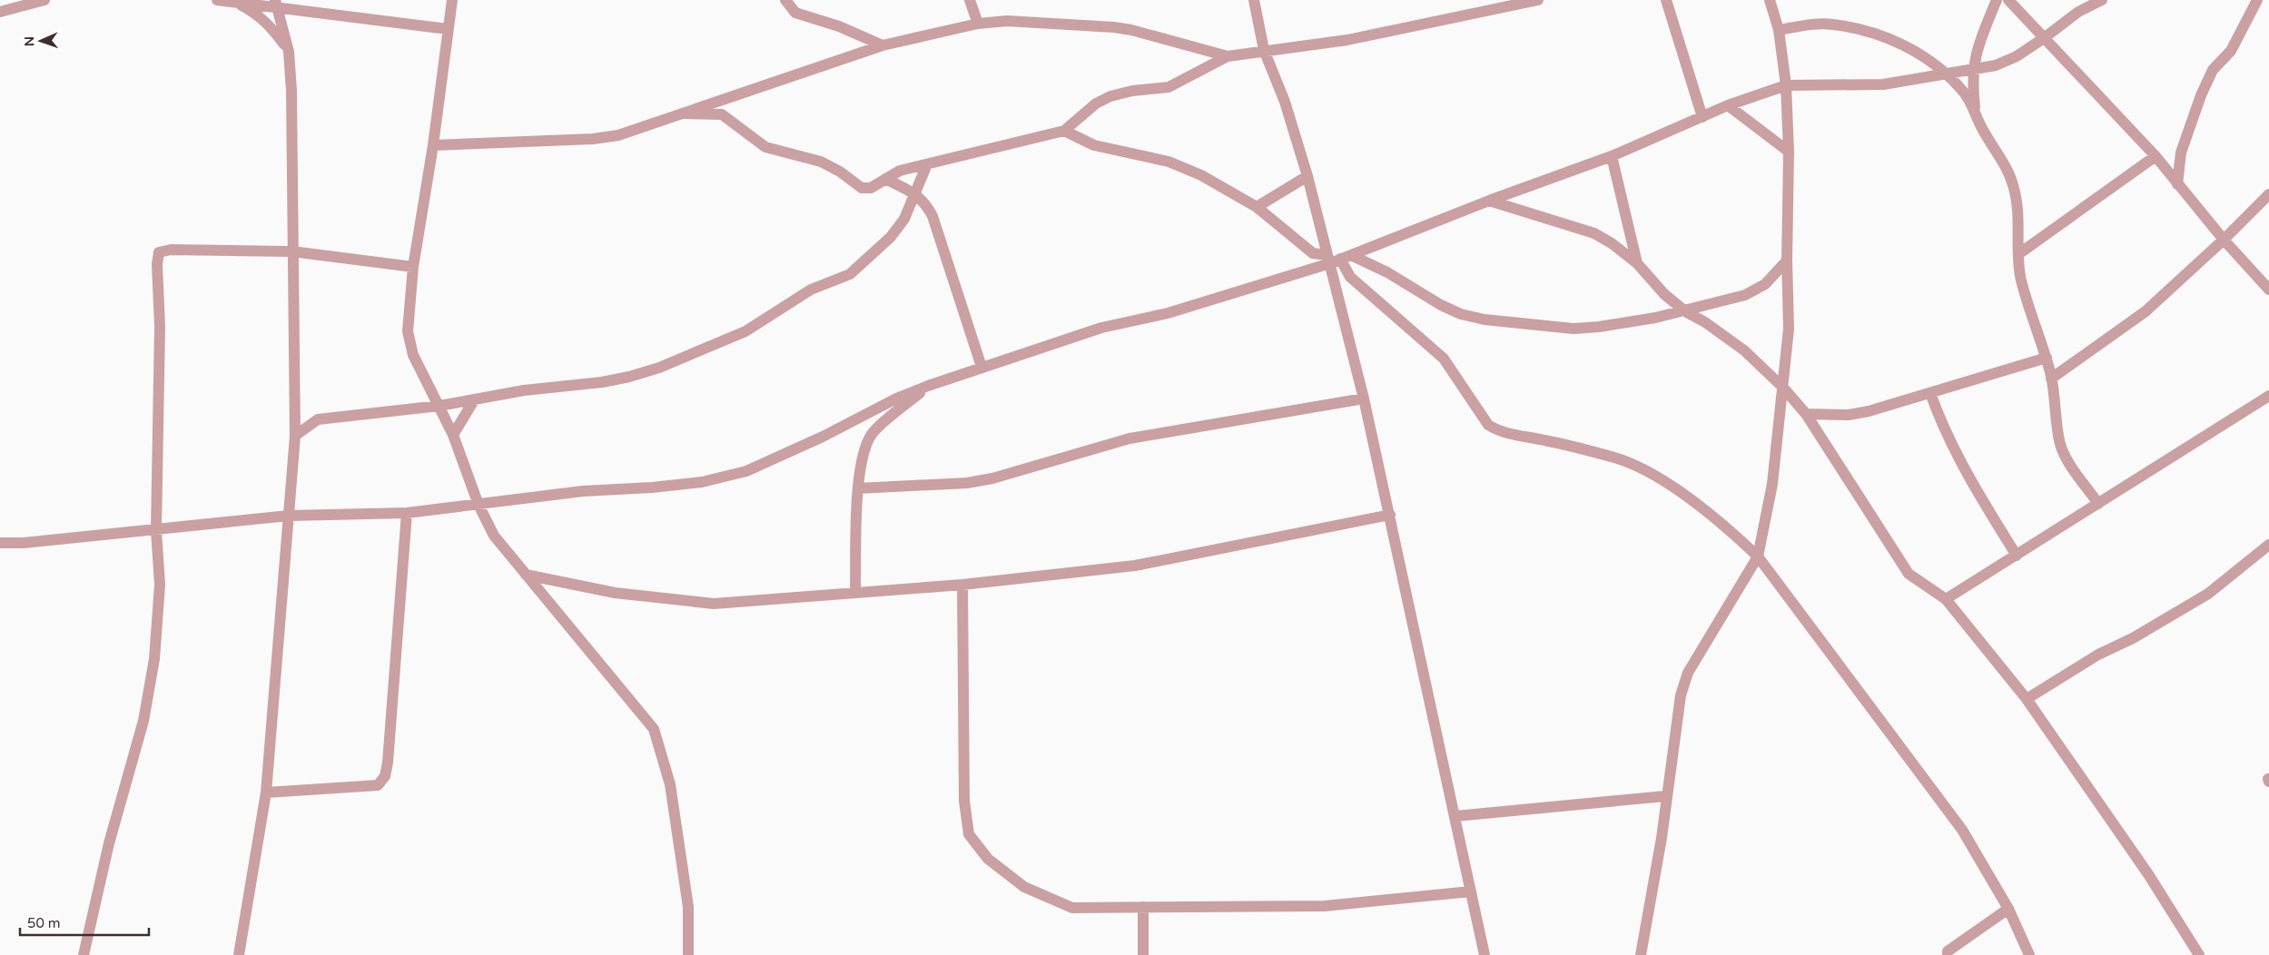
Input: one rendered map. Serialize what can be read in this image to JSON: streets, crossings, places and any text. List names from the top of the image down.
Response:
{
  "scale_bar": "50 m",
  "north": "left"
}
